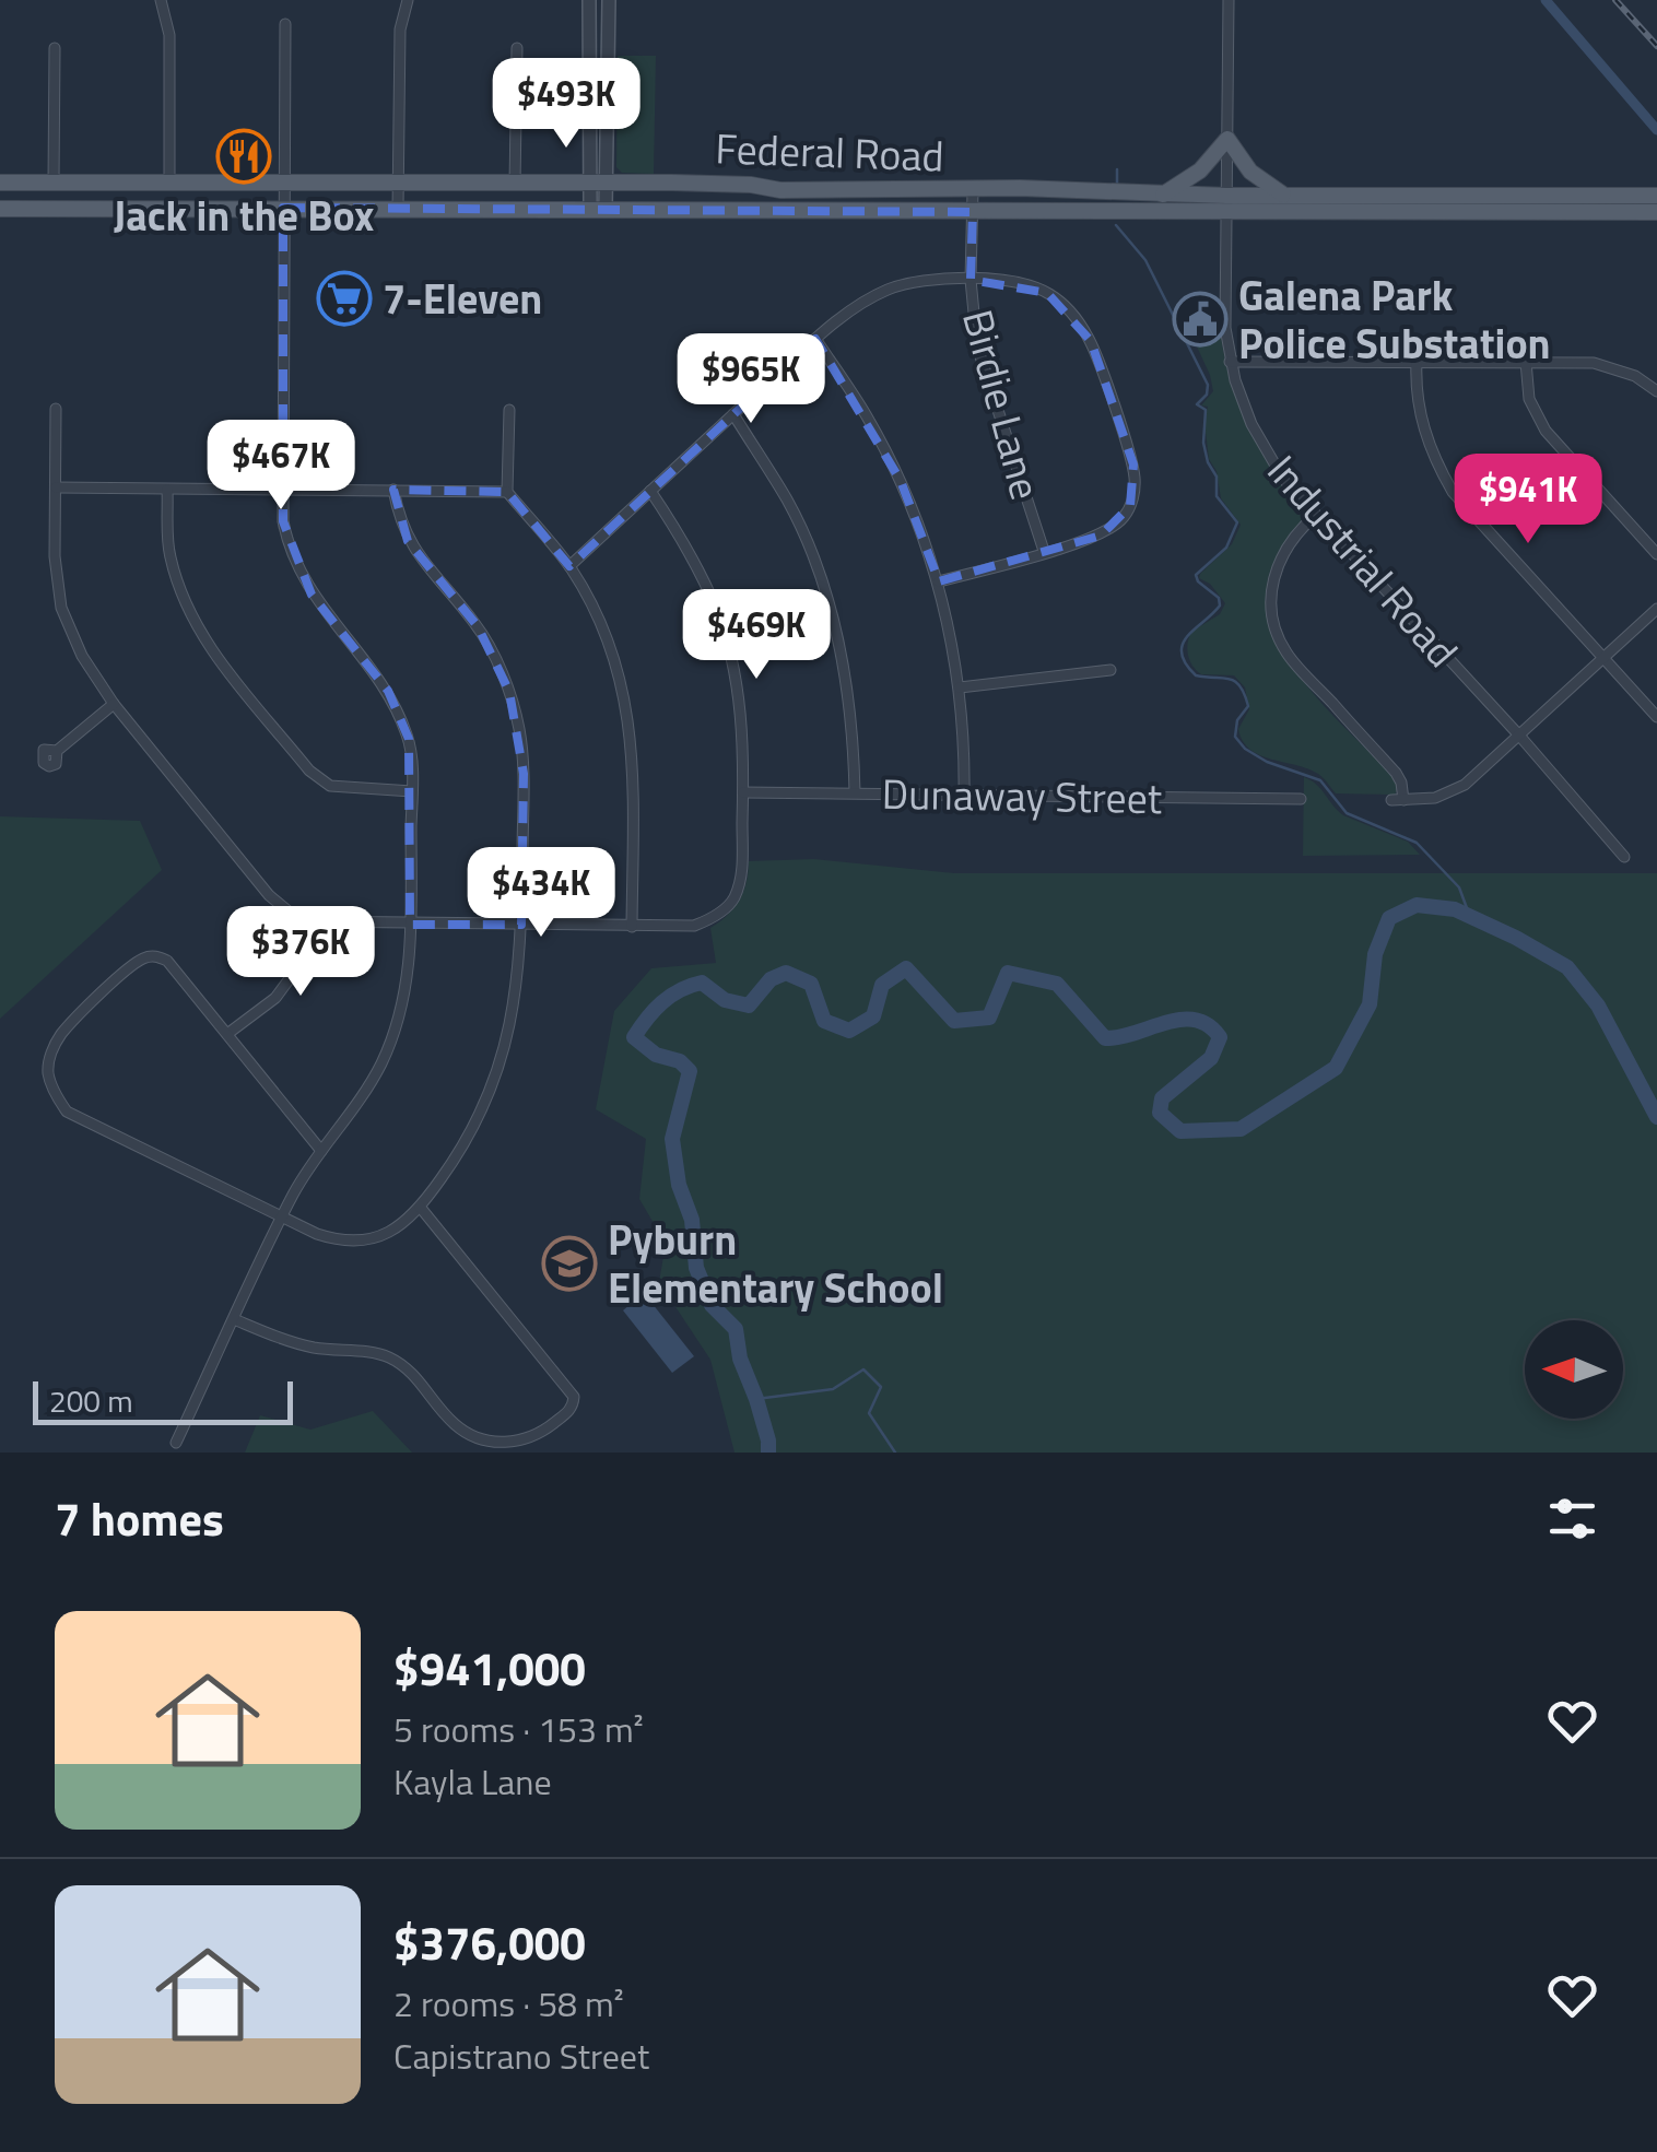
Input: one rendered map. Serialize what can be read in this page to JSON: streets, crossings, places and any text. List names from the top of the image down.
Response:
{
  "streets": {
    "main road": ["Federal Road"],
    "street": ["Birdie Lane", "Industrial Road", "Dunaway Street"]
  },
  "crossings": [
    ["Federal Road", "Birdie Lane"],
    ["Federal Road", "Industrial Road"]
  ],
  "places": {
    "restaurant": ["Jack in the Box"],
    "supermarket": ["7-Eleven"],
    "public building": ["Galena Park Police Substation"],
    "school or university": ["Pyburn Elementary School"]
  },
  "scale_bar": "200 m",
  "north": "left",
  "page": {
    "price": [
      "$493K",
      "$965K",
      "$467K",
      "$941K",
      "$469K",
      "$434K",
      "$376K"
    ],
    "scale": "200 m",
    "heading": "7 homes",
    "list": [
      {
        "name": "$941,000",
        "note": "5 rooms · 153 m² · Kayla Lane"
      },
      {
        "name": "$376,000",
        "note": "2 rooms · 58 m² · Capistrano Street"
      }
    ]
  }
}
